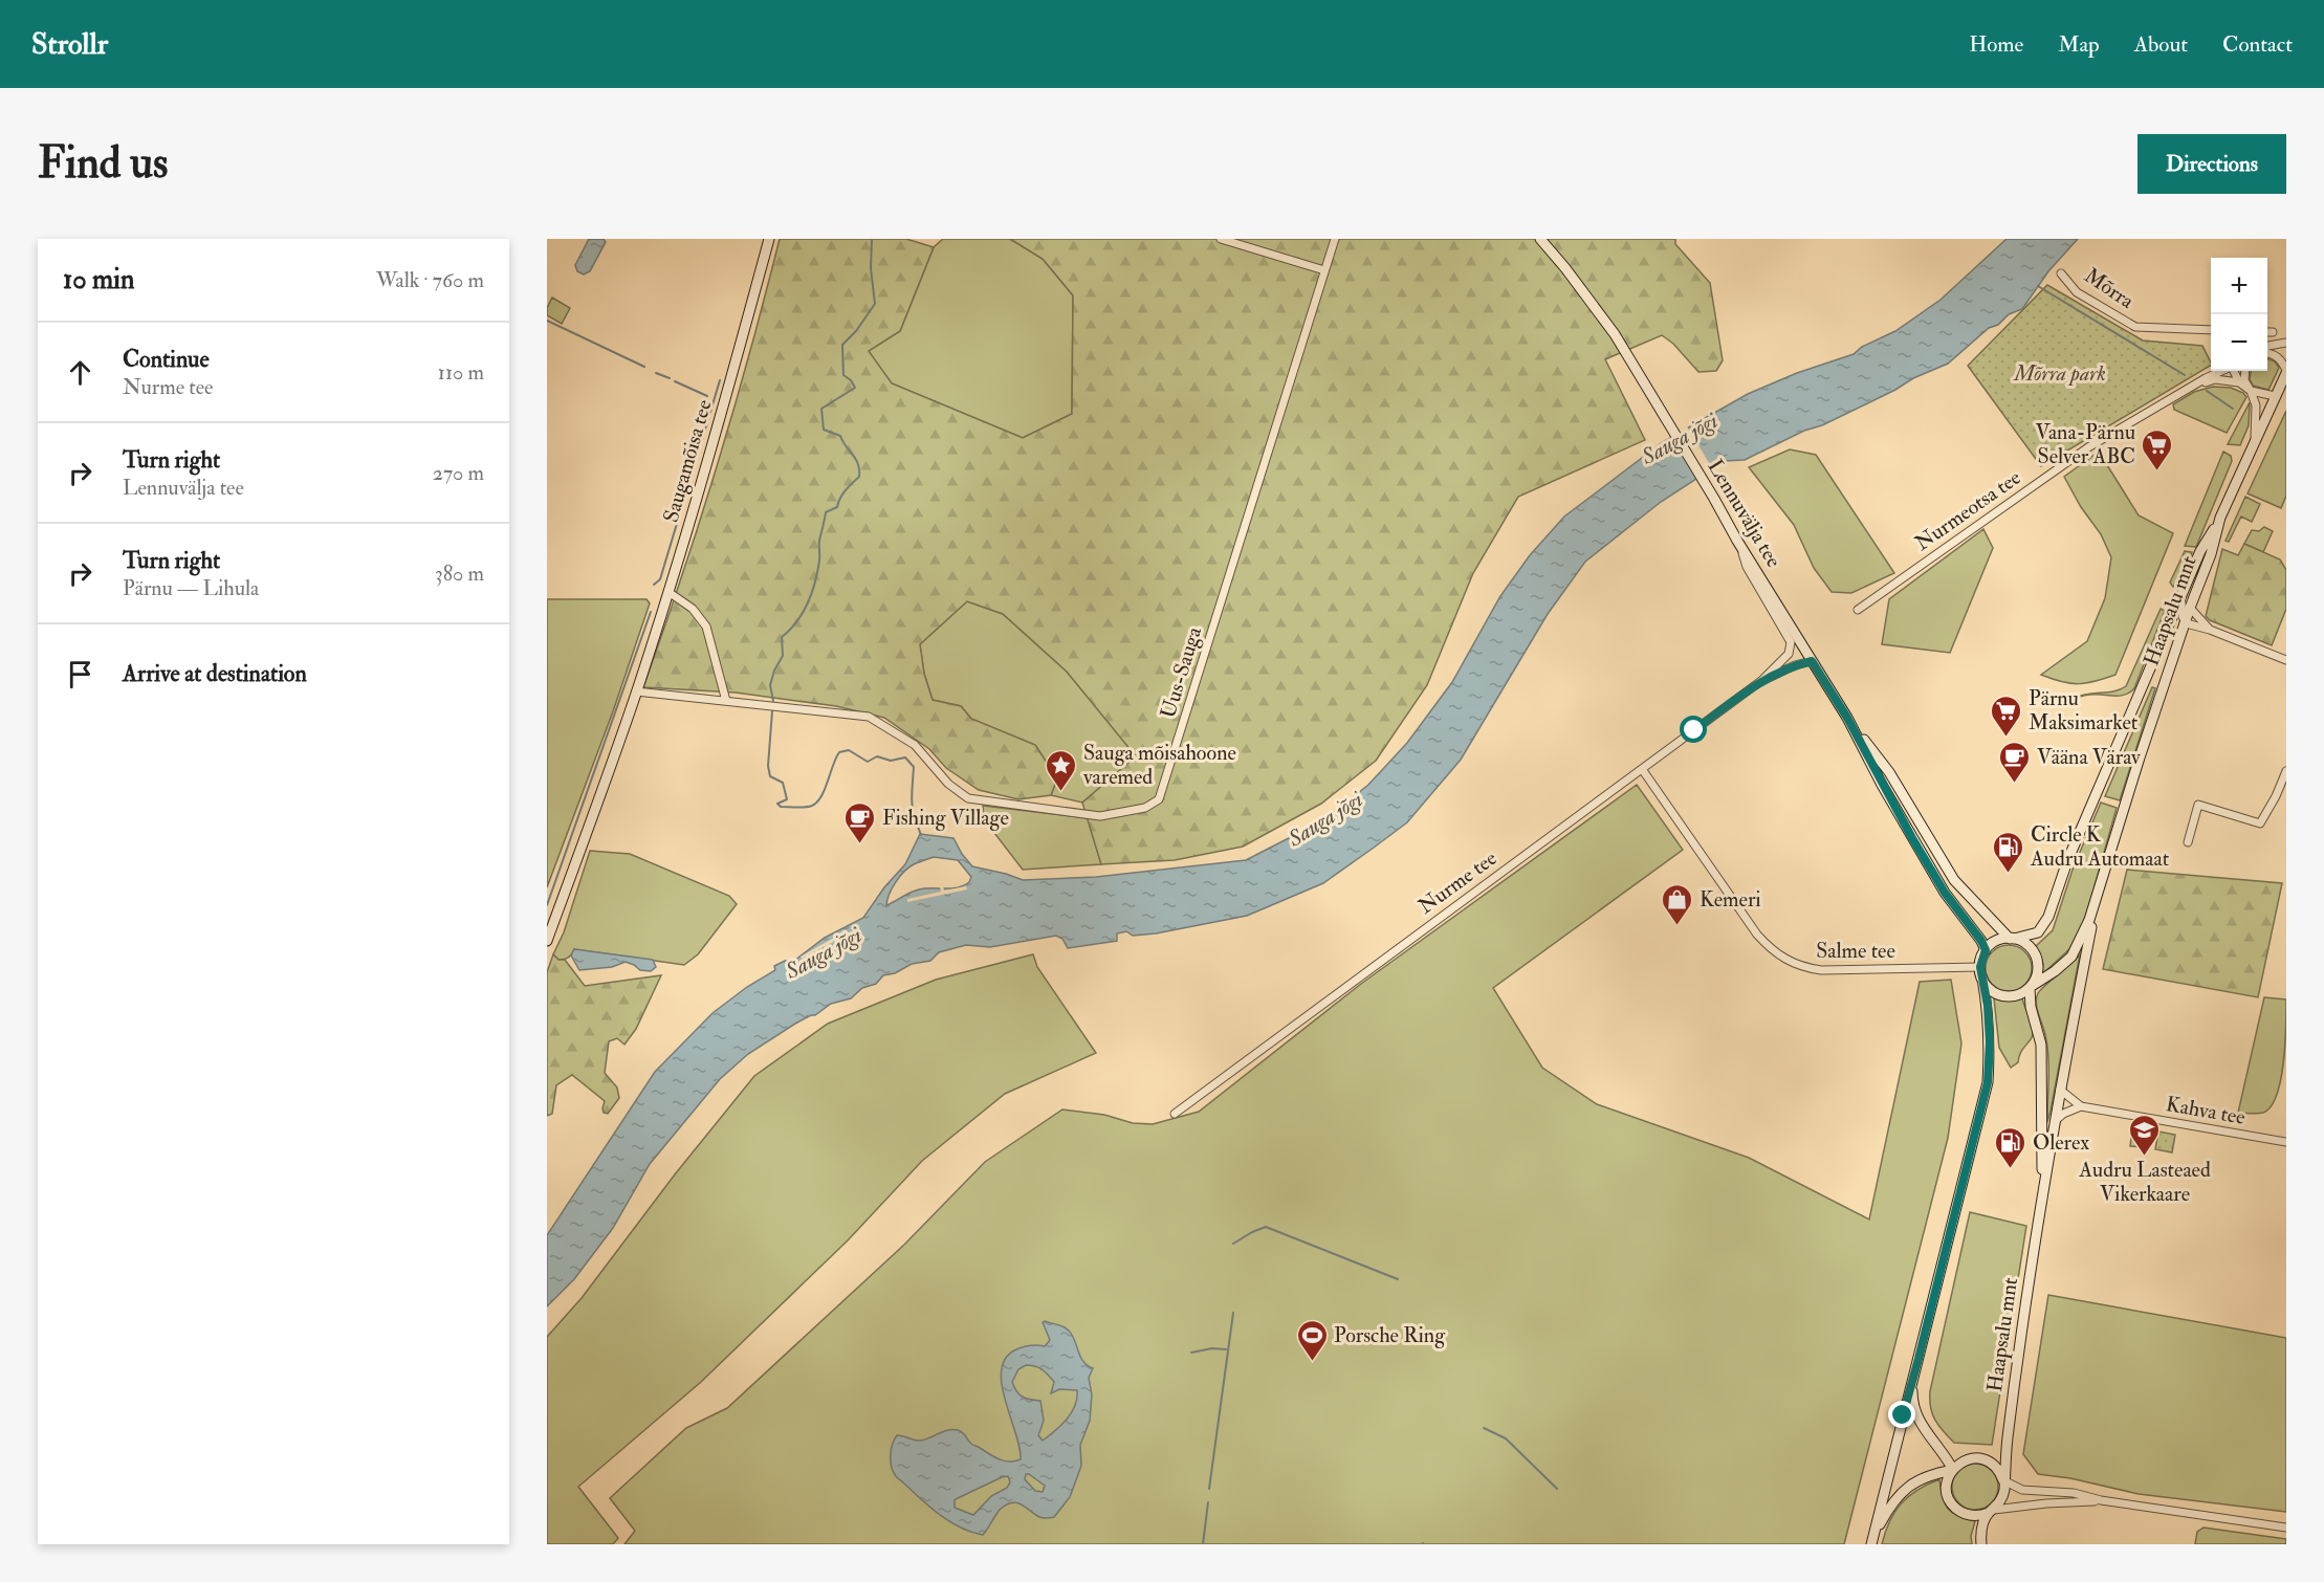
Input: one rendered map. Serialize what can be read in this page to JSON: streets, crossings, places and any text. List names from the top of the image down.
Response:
{
  "streets": {
    "main road": ["Saugamõisa tee", "Lennuvälja tee", "Haapsalu mnt"],
    "street": [
      "Mõrra",
      "Nurmeotsa tee",
      "Uus-Sauga",
      "Nurme tee",
      "Salme tee",
      "Kahva tee"
    ]
  },
  "crossings": [
    ["Saugamõisa tee", "Uus-Sauga"],
    ["Lennuvälja tee", "Nurme tee"],
    ["Lennuvälja tee", "Salme tee"],
    ["Nurme tee", "Salme tee"]
  ],
  "water": ["Sauga jõgi"],
  "parks": ["Mõrra park"],
  "places": {
    "supermarket": ["Vana-Pärnu Selver ABC", "Pärnu Maksimarket"],
    "cafe": ["Vääna Värav", "Fishing Village"],
    "place": ["Sauga mõisahoone varemed"],
    "fuel station": ["Circle K Audru Automaat", "Olerex"],
    "shop": ["Kemeri"],
    "school or university": ["Audru Lasteaed Vikerkaare"],
    "sports": ["Porsche Ring"]
  },
  "page": {
    "header": "Strollr",
    "nav": [
      "Home",
      "Map",
      "About",
      "Contact"
    ],
    "buttons": "Directions",
    "title": "Find us",
    "heading": ["10 min", "Walk · 760 m"],
    "map_buttons": ["+", "−"],
    "list": [
      ["Continue", "Nurme tee", "110 m"],
      ["Turn right", "Lennuvälja tee", "270 m"],
      ["Turn right", "Pärnu — Lihula", "380 m"],
      "Arrive at destination"
    ]
  }
}
